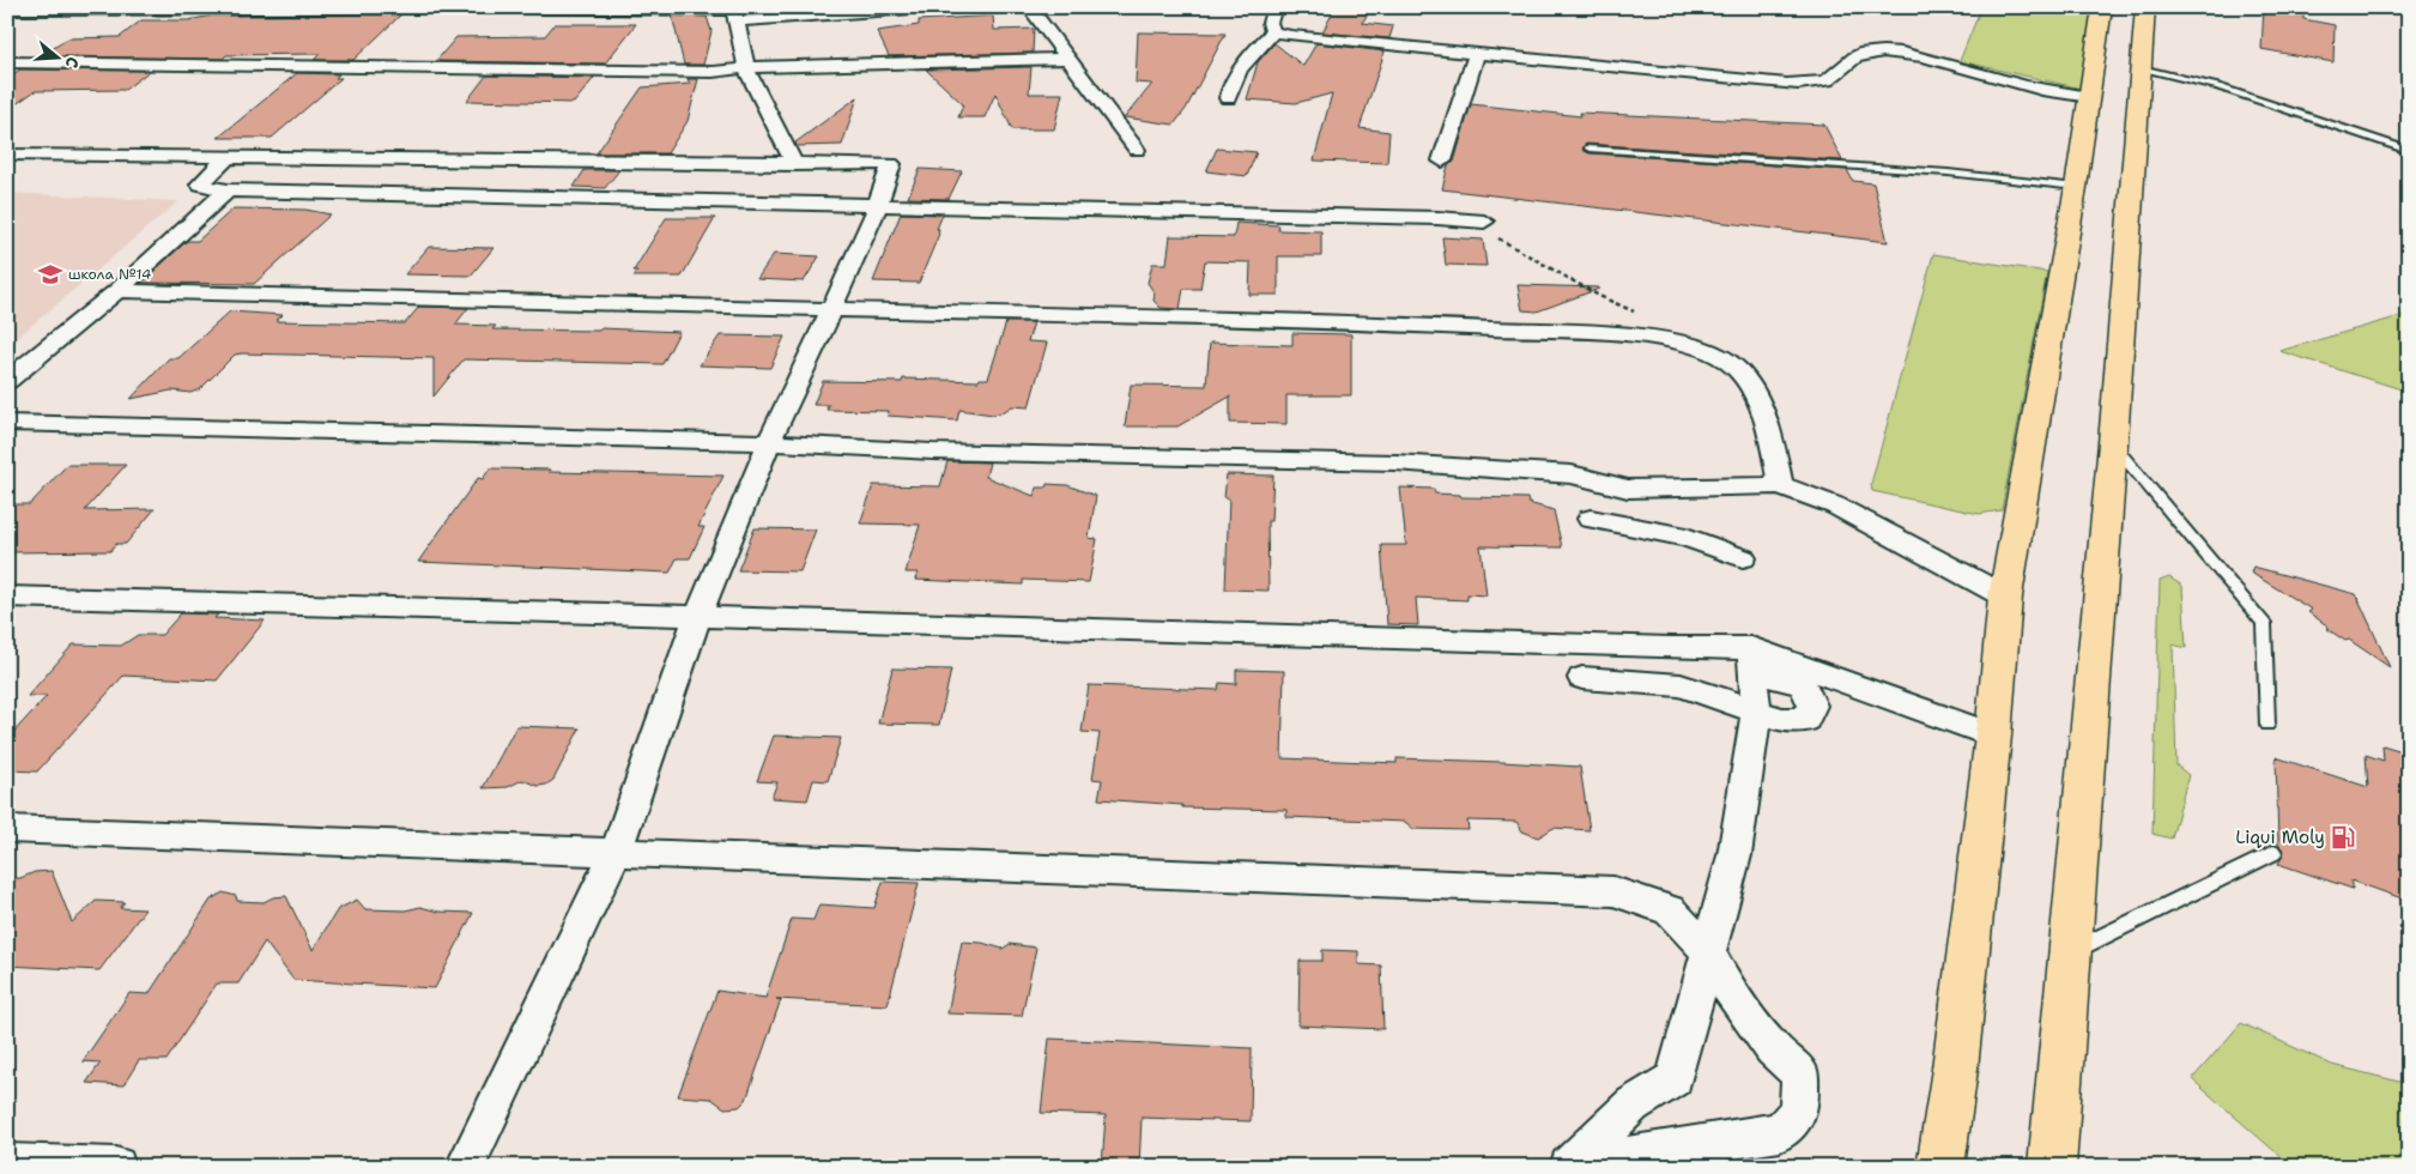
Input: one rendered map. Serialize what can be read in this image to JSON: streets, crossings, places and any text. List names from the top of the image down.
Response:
{
  "places": {
    "school or university": ["школа №14"],
    "fuel station": ["Liqui Moly"]
  },
  "north": "right"
}
